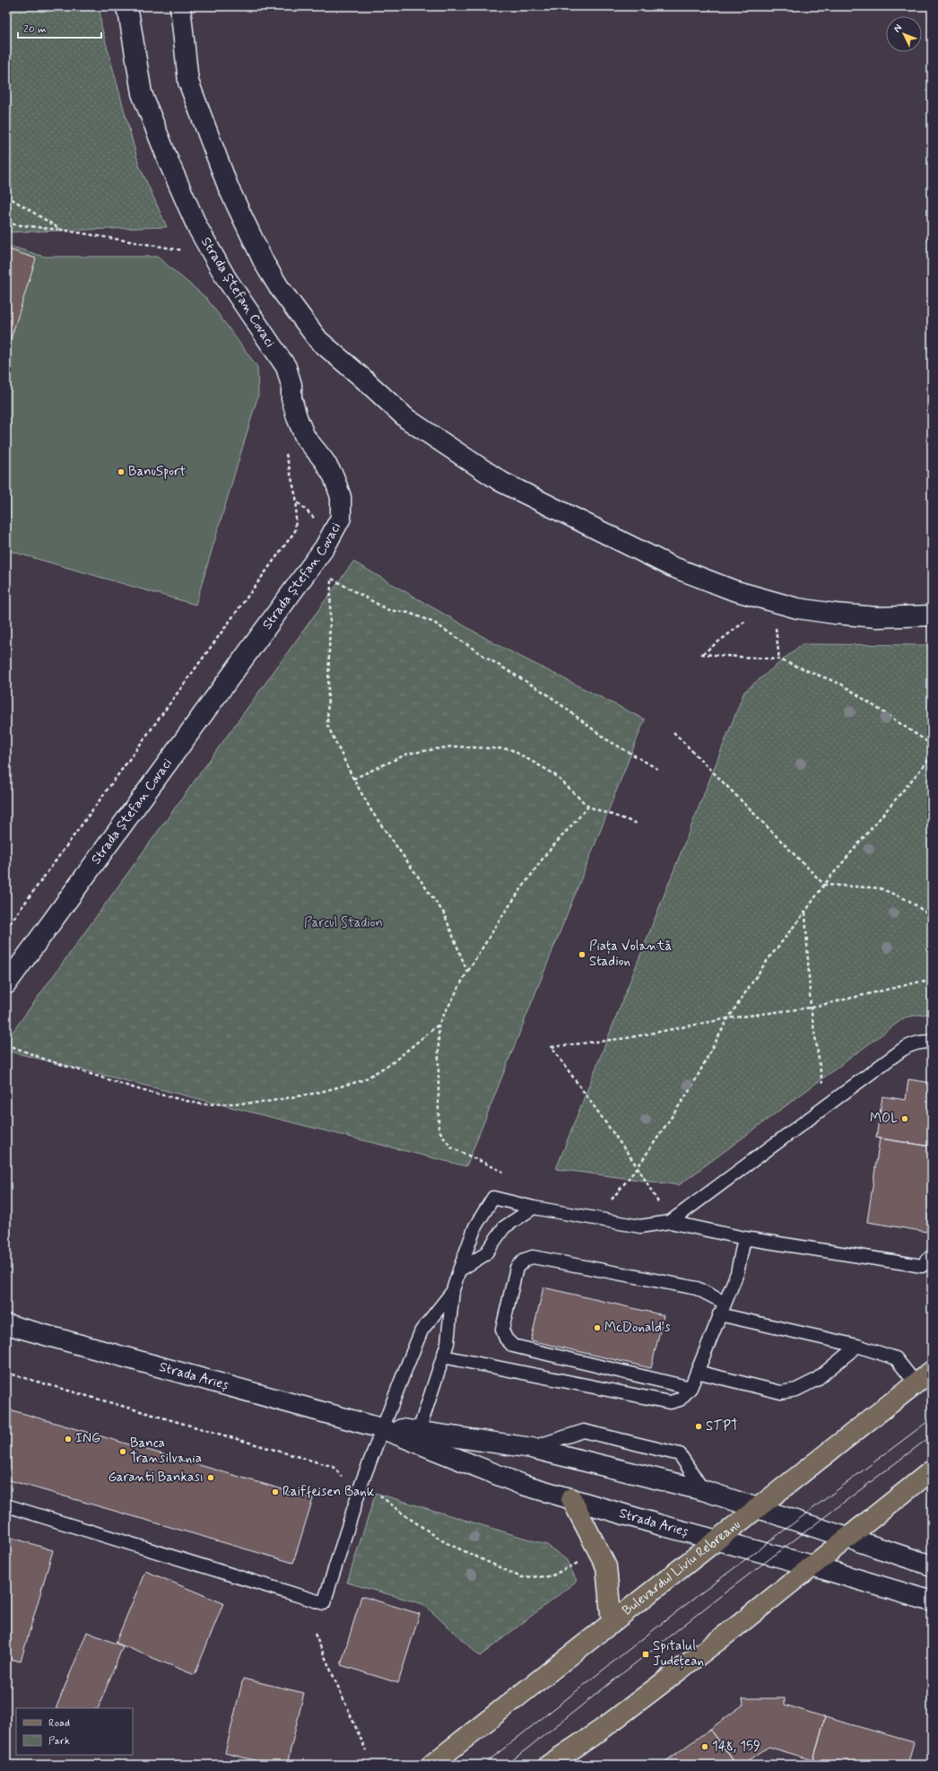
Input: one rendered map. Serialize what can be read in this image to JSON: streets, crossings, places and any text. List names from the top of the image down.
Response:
{
  "streets": {
    "main road": ["Bulevardul Liviu Rebreanu"],
    "street": ["Strada Ștefan Covaci", "Strada Arieș"]
  },
  "crossings": [
    ["Strada Arieș", "Bulevardul Liviu Rebreanu"]
  ],
  "parks": ["Parcul Stadion"],
  "places": {
    "other": [
      "BanuSport",
      "Piața Volantă Stadion",
      "MOL",
      "McDonald's",
      "STPT",
      "ING",
      "Banca Transilvania",
      "Garanti Bankası",
      "Raiffeisen Bank",
      "148, 159"
    ],
    "transit": ["Spitalul Județean"]
  },
  "legend": ["Road", "Park"],
  "scale_bar": "20 m",
  "north": "top left"
}
